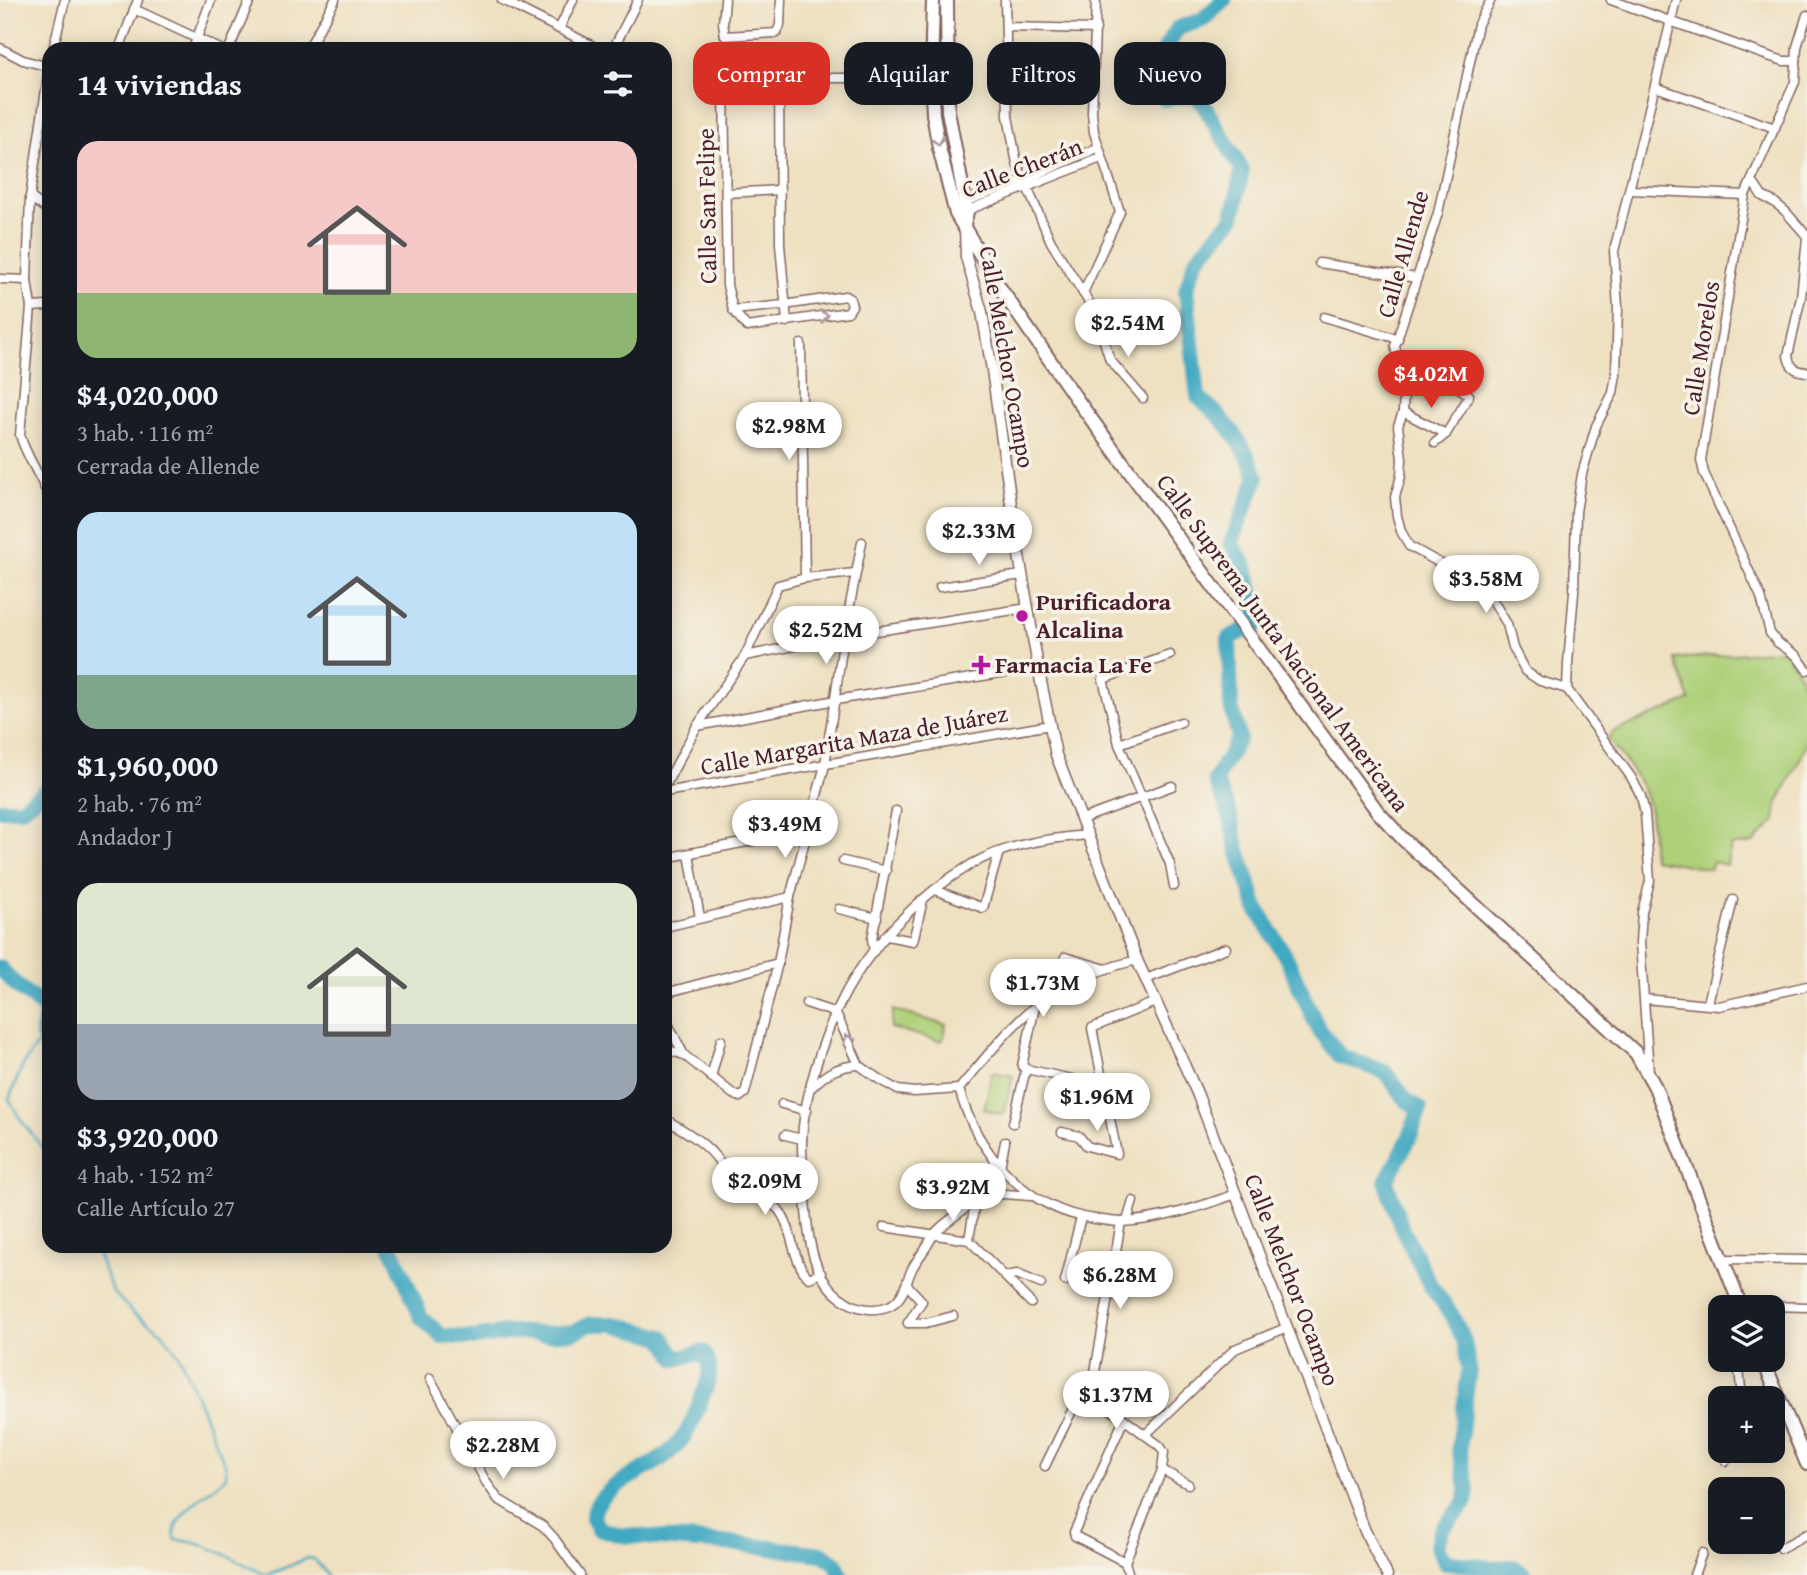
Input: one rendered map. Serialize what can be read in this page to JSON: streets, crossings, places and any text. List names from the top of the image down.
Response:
{
  "streets": {
    "main road": ["Calle Suprema Junta Nacional Americana"],
    "street": [
      "Calle Cherán",
      "Calle San Felipe",
      "Calle Allende",
      "Calle Morelos",
      "Calle Melchor Ocampo",
      "Calle Margarita Maza de Juárez"
    ]
  },
  "crossings": [
    ["Calle Cherán", "Calle Melchor Ocampo"],
    ["Calle Cherán", "Calle Suprema Junta Nacional Americana"],
    ["Calle Melchor Ocampo", "Calle Suprema Junta Nacional Americana"],
    ["Calle Melchor Ocampo", "Calle Margarita Maza de Juárez"]
  ],
  "places": {
    "other": ["Purificadora Alcalina"],
    "health": ["Farmacia La Fe"]
  },
  "page": {
    "chip": [
      "Comprar",
      "Alquilar",
      "Filtros",
      "Nuevo"
    ],
    "heading": "14 viviendas",
    "list": [
      {
        "name": "$4,020,000",
        "note": "3 hab. · 116 m² · Cerrada de Allende"
      },
      {
        "name": "$1,960,000",
        "note": "2 hab. · 76 m² · Andador J"
      },
      {
        "name": "$3,920,000",
        "note": "4 hab. · 152 m² · Calle Artículo 27"
      }
    ],
    "price": [
      "$2.54M",
      "$4.02M",
      "$2.98M",
      "$2.33M",
      "$3.58M",
      "$2.52M",
      "$3.49M",
      "$1.73M",
      "$1.96M",
      "$2.09M",
      "$3.92M",
      "$6.28M",
      "$1.37M",
      "$2.28M"
    ],
    "map_buttons": ["+", "−"]
  }
}
